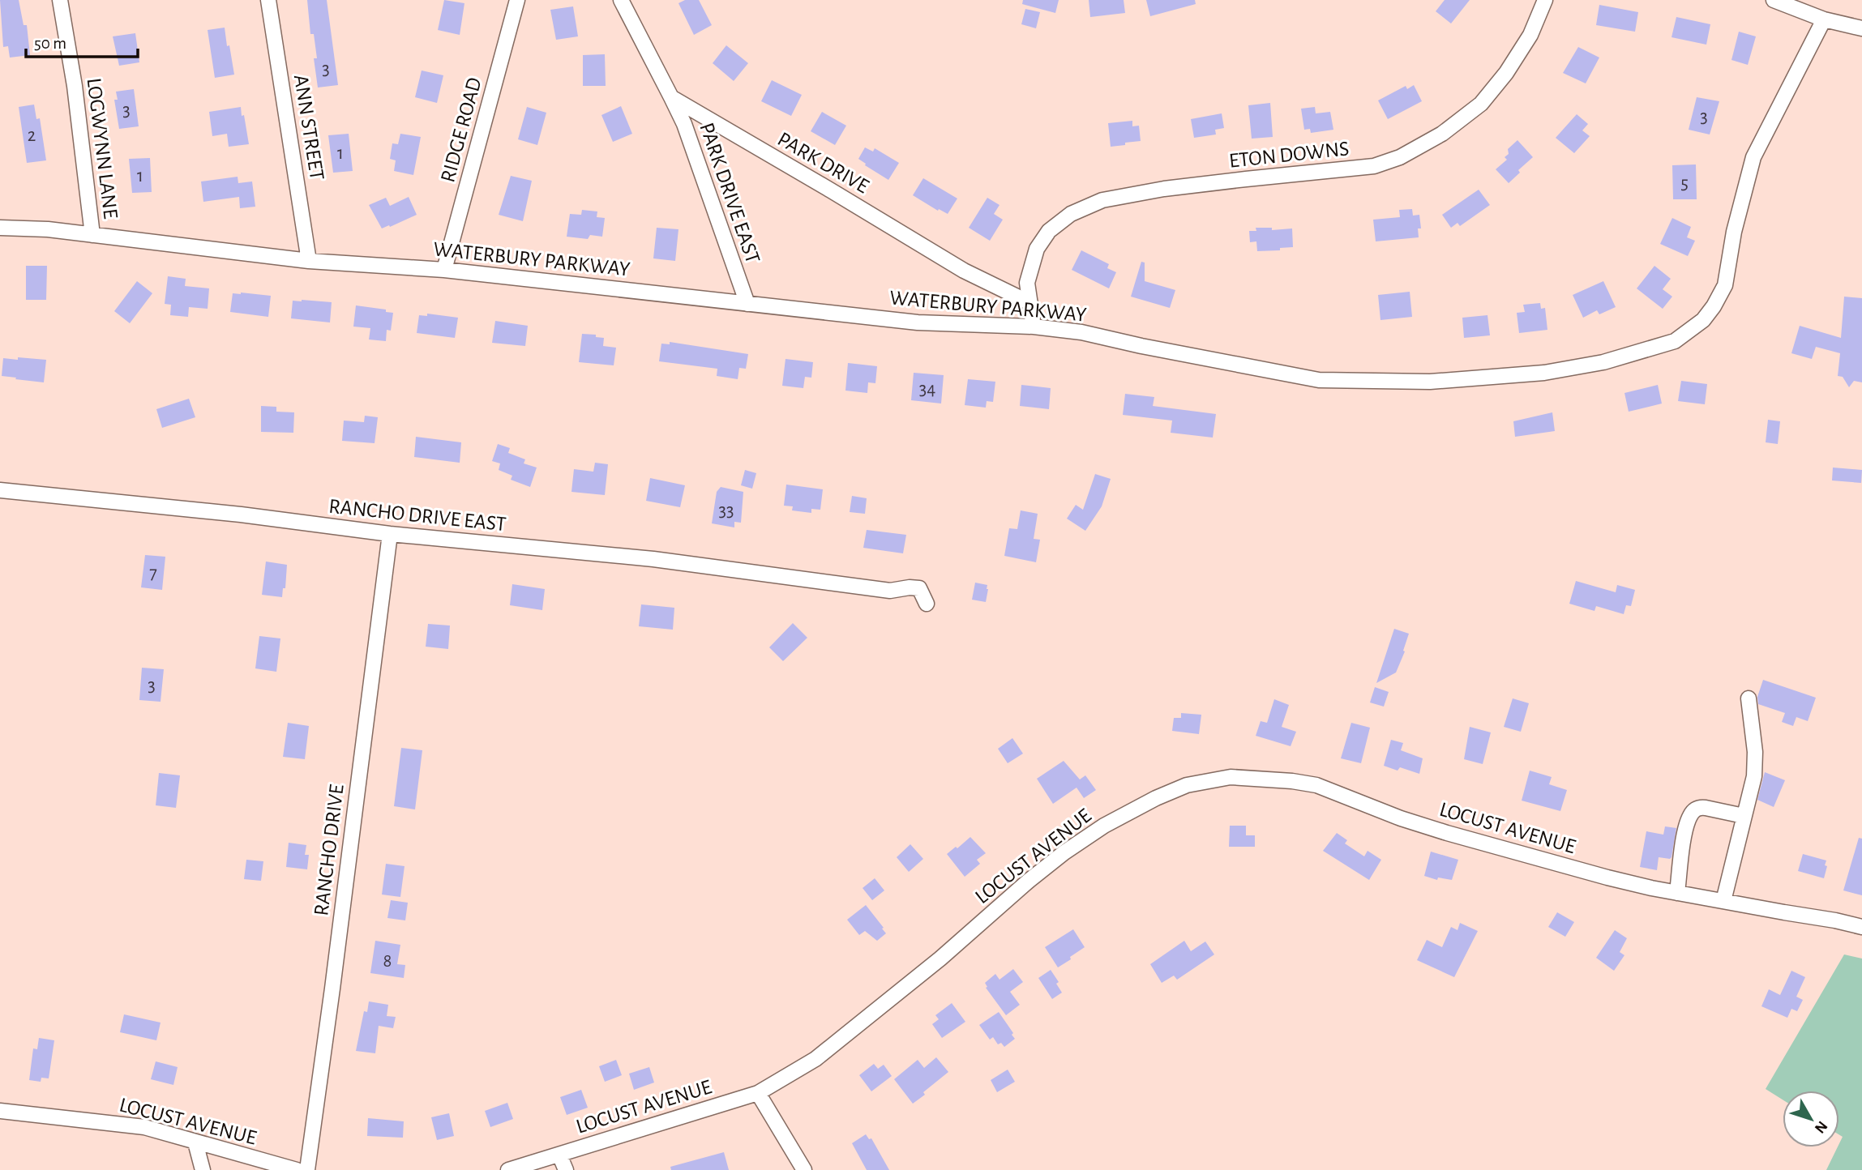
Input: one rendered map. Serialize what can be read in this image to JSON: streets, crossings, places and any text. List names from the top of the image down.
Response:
{
  "streets": {
    "street": [
      "ANN STREET",
      "RIDGE ROAD",
      "LOGWYNN LANE",
      "ETON DOWNS",
      "PARK DRIVE",
      "PARK DRIVE EAST",
      "WATERBURY PARKWAY",
      "RANCHO DRIVE EAST",
      "LOCUST AVENUE",
      "RANCHO DRIVE"
    ]
  },
  "crossings": [
    ["ANN STREET", "WATERBURY PARKWAY"],
    ["RIDGE ROAD", "WATERBURY PARKWAY"],
    ["LOGWYNN LANE", "WATERBURY PARKWAY"],
    ["ETON DOWNS", "PARK DRIVE"],
    ["PARK DRIVE", "PARK DRIVE EAST"],
    ["PARK DRIVE EAST", "WATERBURY PARKWAY"],
    ["RANCHO DRIVE EAST", "RANCHO DRIVE"]
  ],
  "house_numbers": [
    "3",
    "3",
    "3",
    "2",
    "1",
    "1",
    "5",
    "34",
    "33",
    "7",
    "3",
    "8"
  ],
  "scale_bar": "50 m",
  "north": "bottom right"
}
